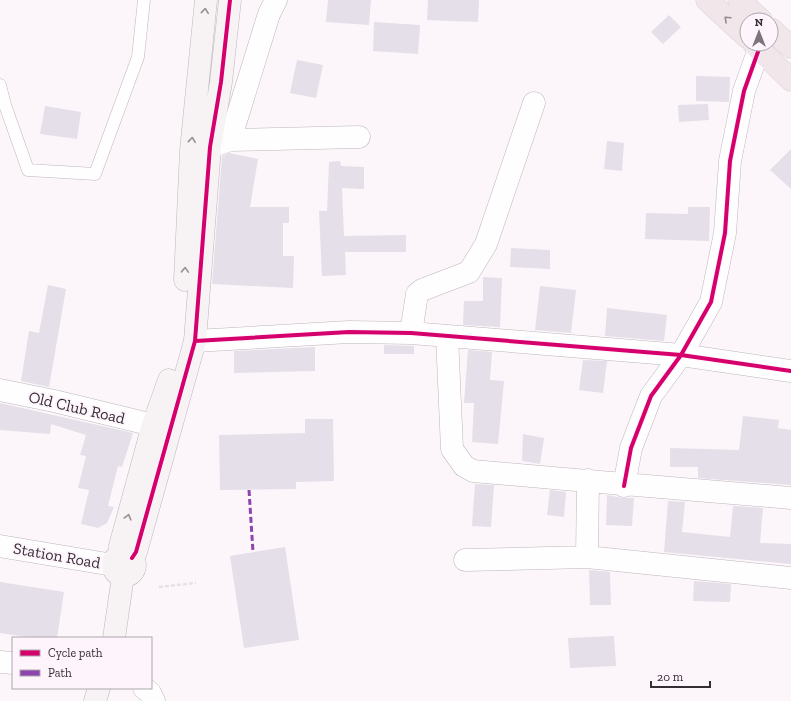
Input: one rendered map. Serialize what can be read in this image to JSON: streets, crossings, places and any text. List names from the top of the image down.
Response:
{
  "streets": {
    "street": ["Old Club Road", "Station Road"]
  },
  "legend": ["Cycle path", "Path"],
  "scale_bar": "20 m",
  "north": "top"
}
